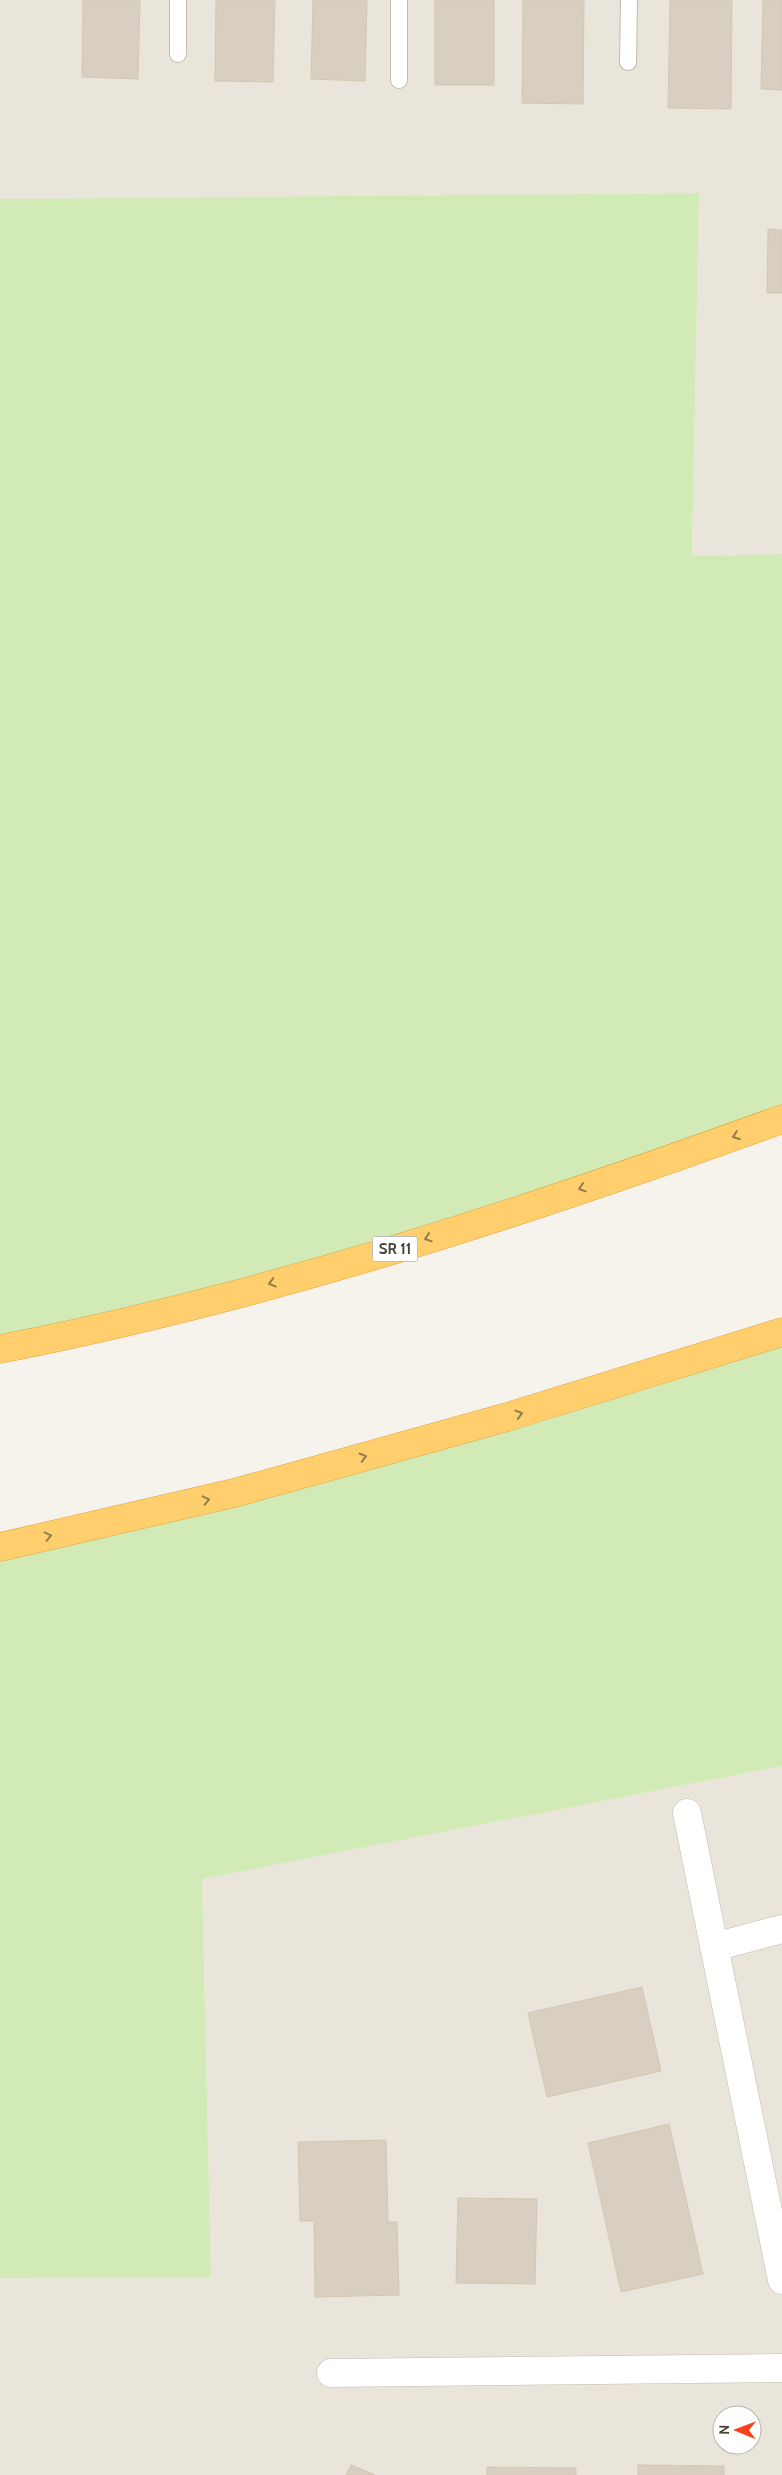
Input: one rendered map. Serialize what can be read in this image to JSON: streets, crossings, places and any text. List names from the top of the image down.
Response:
{
  "streets": {
    "highway": ["SR 11"]
  },
  "north": "left"
}
